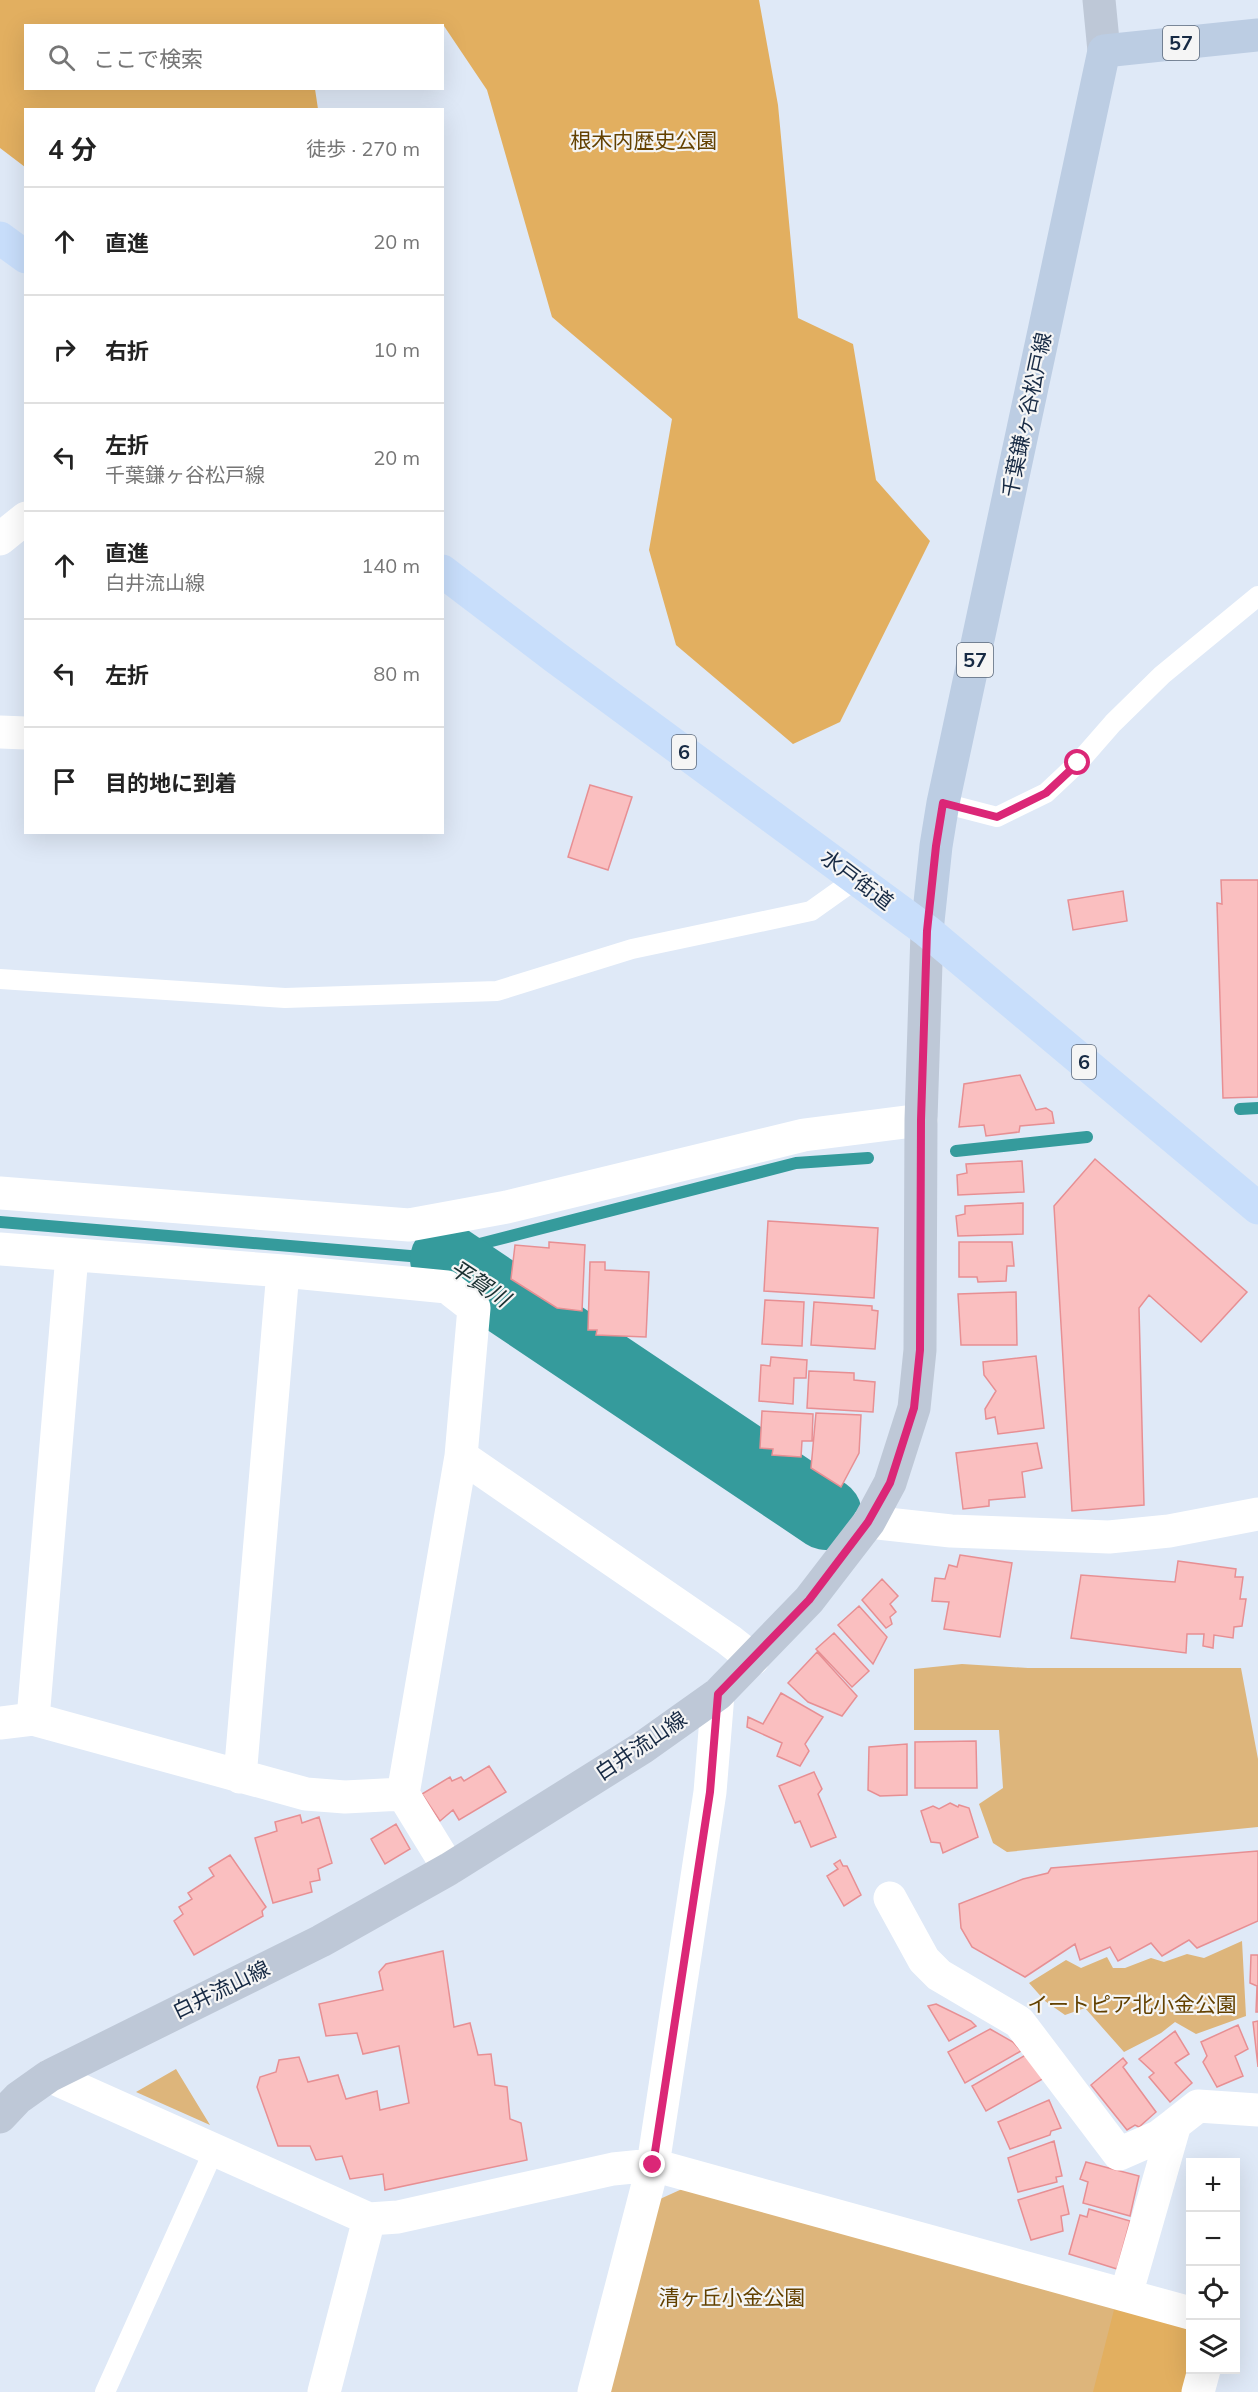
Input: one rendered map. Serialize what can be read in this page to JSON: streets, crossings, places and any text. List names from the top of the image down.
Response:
{
  "streets": {
    "highway": ["6", "水戸街道"],
    "main road": ["57", "千葉鎌ヶ谷松戸線", "白井流山線"]
  },
  "crossings": [
    ["57", "千葉鎌ヶ谷松戸線"],
    ["千葉鎌ヶ谷松戸線", "水戸街道"],
    ["千葉鎌ヶ谷松戸線", "白井流山線"],
    ["水戸街道", "白井流山線"]
  ],
  "water": ["平賀川"],
  "parks": ["根木内歴史公園", "イートピア北小金公園", "清ヶ丘小金公園"],
  "page": {
    "search": "ここで検索",
    "heading": ["4 分", "徒歩 · 270 m"],
    "list": [
      ["直進", "20 m"],
      ["右折", "10 m"],
      ["左折", "千葉鎌ヶ谷松戸線", "20 m"],
      ["直進", "白井流山線", "140 m"],
      ["左折", "80 m"],
      "目的地に到着"
    ],
    "map_buttons": ["+", "−"]
  }
}
